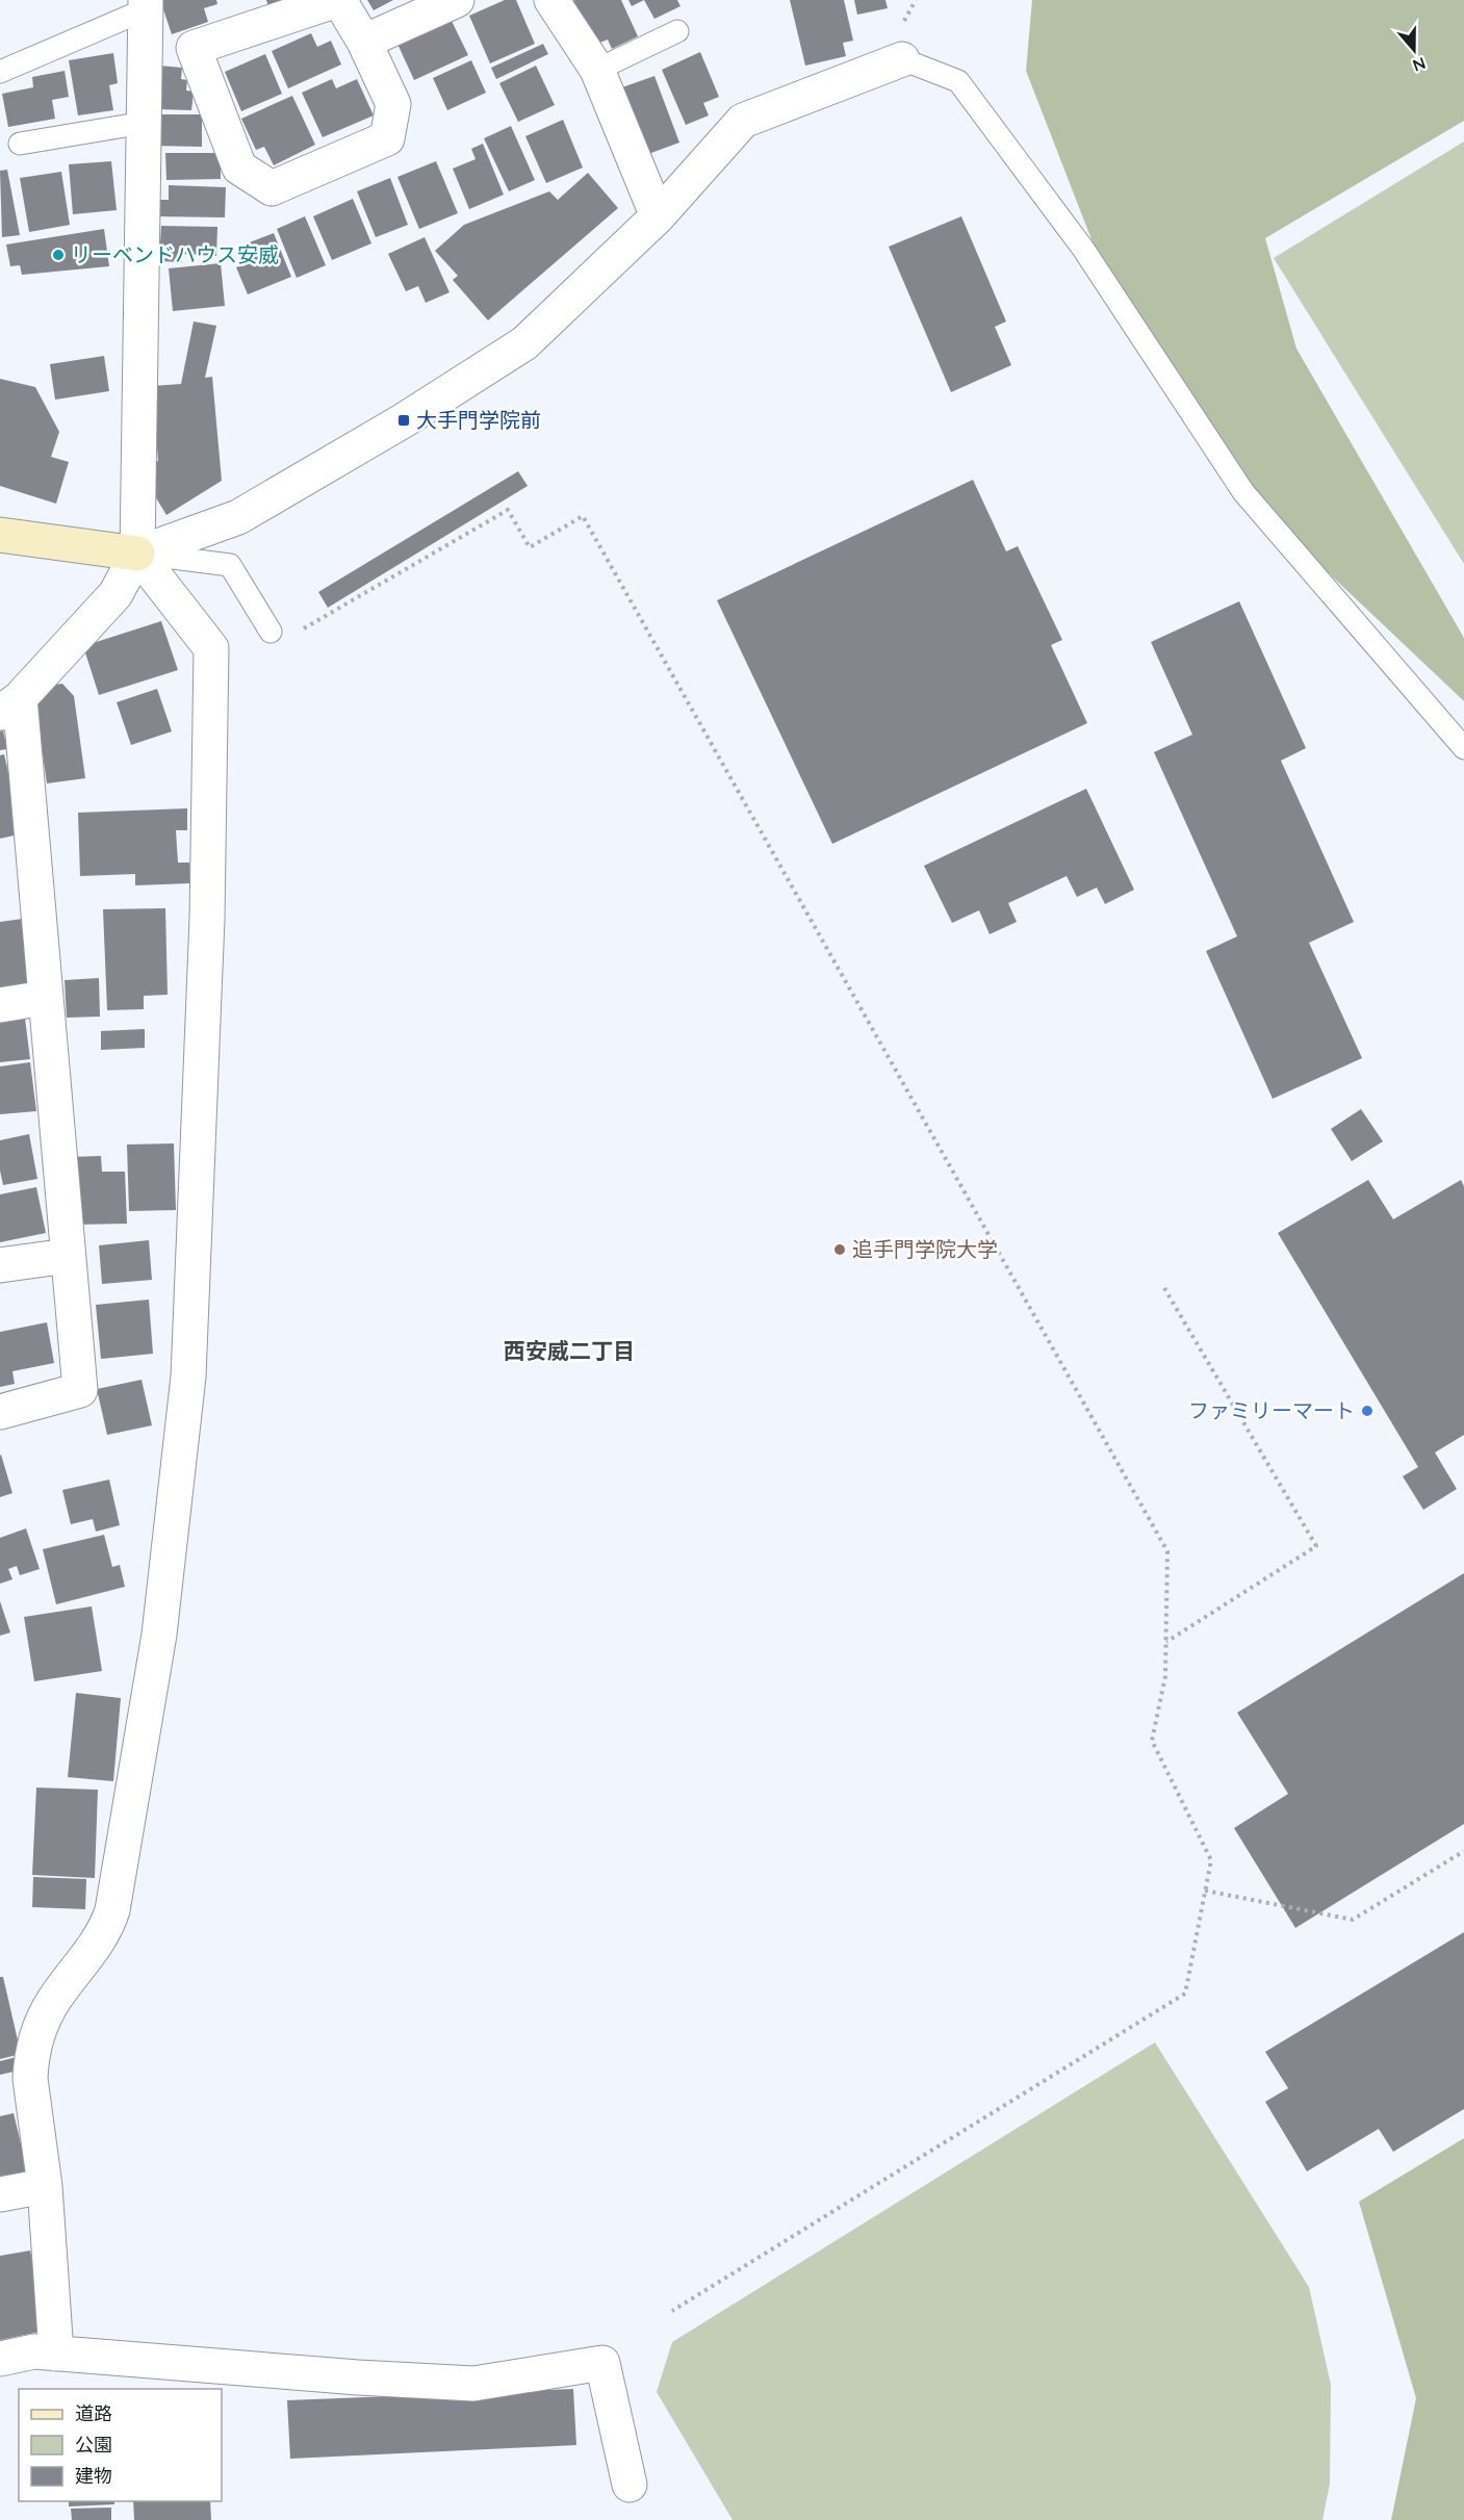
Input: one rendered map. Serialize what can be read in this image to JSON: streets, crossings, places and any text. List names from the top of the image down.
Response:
{
  "districts": ["西安威二丁目"],
  "places": {
    "other": ["リーベンドハウス安威", "追手門学院大学", "ファミリーマート"],
    "transit": ["大手門学院前"]
  },
  "legend": ["道路", "公園", "建物"],
  "north": "bottom"
}
